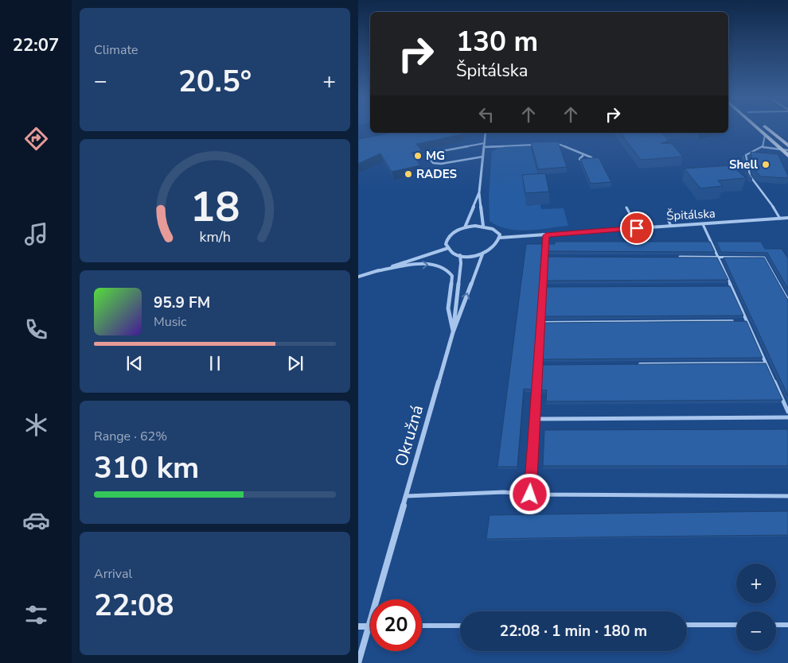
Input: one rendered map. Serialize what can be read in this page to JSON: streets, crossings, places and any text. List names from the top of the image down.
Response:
{
  "streets": {
    "street": ["Špitálska", "Okružná"]
  },
  "places": ["MG", "Shell", "RADES"],
  "page": {
    "tabs": "22:07",
    "tile": [
      "Climate",
      ["Range · 62%", "310 km"],
      ["Arrival", "22:08"]
    ],
    "turn": ["130 m", "Špitálska"],
    "heat": ["−", "20.5°", "+"],
    "song": ["95.9 FM", "Music"],
    "map_buttons": ["+", "−"],
    "limit": "20",
    "trip": "22:08 · 1 min · 180 m",
    "gauge": ["18", "km/h"]
  }
}
